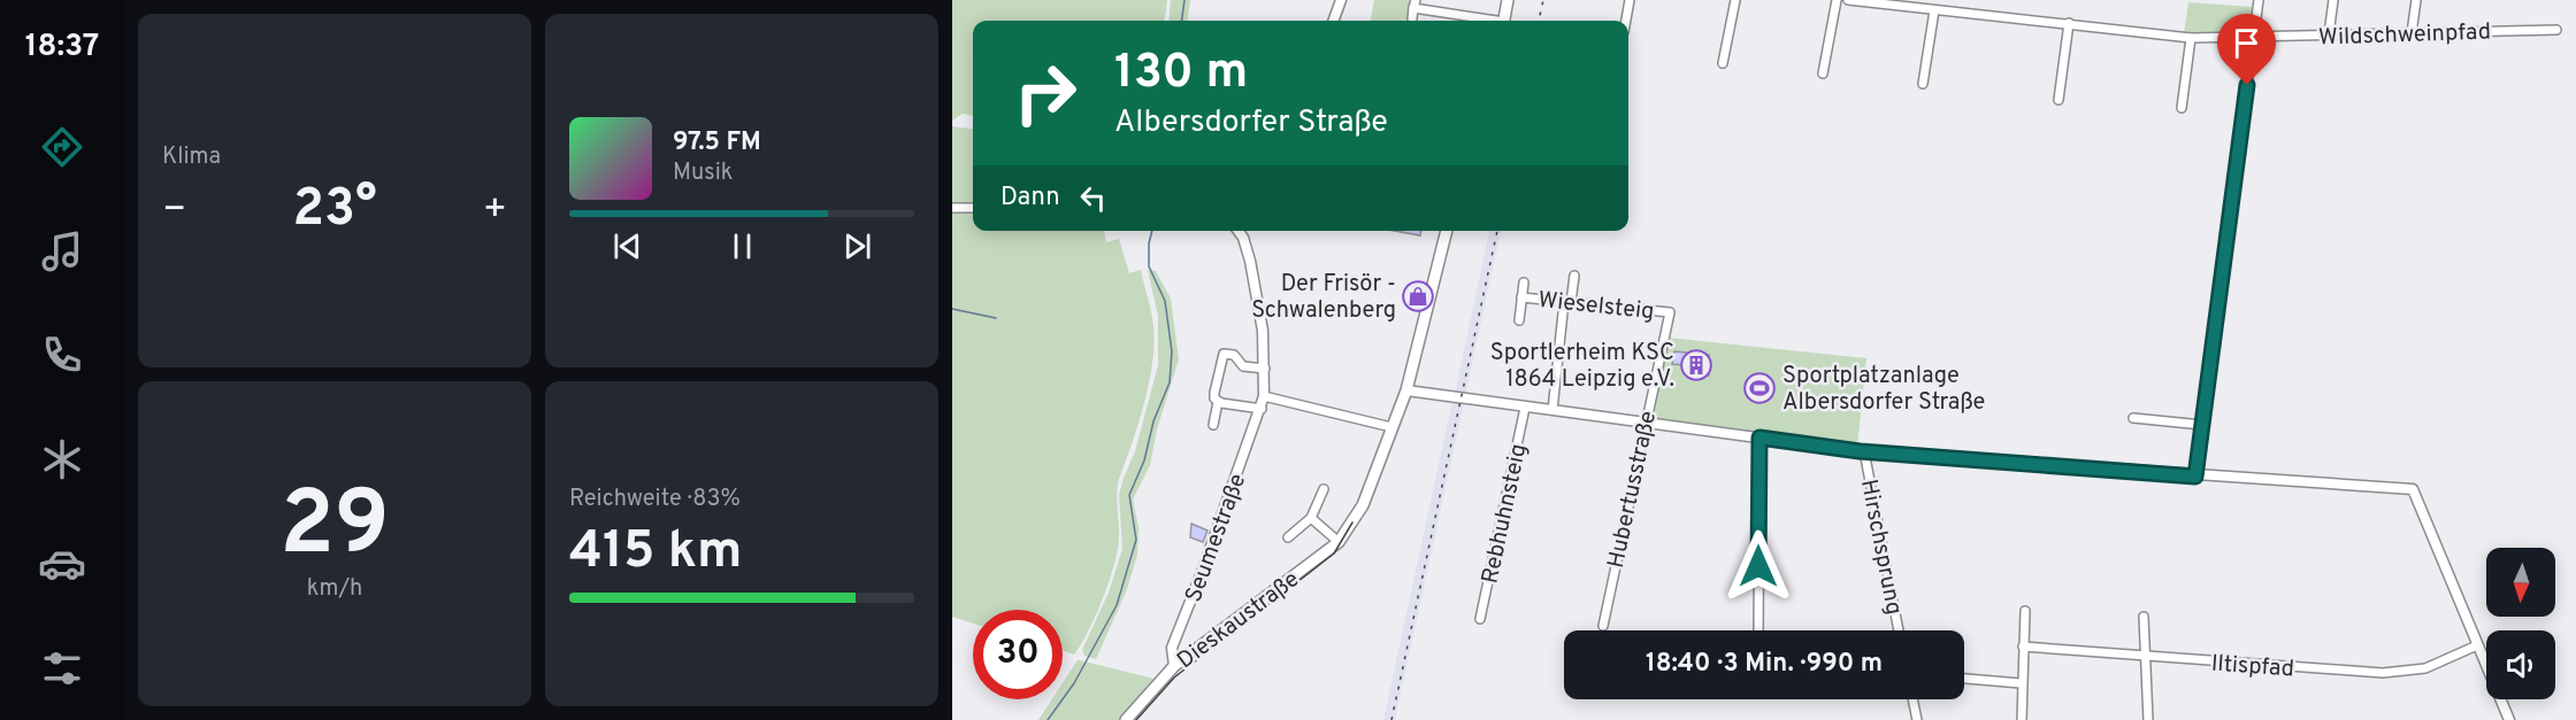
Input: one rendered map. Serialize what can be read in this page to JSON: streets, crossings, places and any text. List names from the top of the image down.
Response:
{
  "streets": {
    "main road": ["Dieskaustraße"],
    "street": [
      "Wildschweinpfad",
      "Wieselsteig",
      "Hubertusstraße",
      "Rebhuhnsteig",
      "Seumestraße",
      "Hirschsprung",
      "Iltispfad"
    ]
  },
  "crossings": [
    ["Wieselsteig", "Hubertusstraße"],
    ["Seumestraße", "Dieskaustraße"]
  ],
  "places": {
    "shop": ["Der Frisör - Schwalenberg"],
    "building": ["Sportlerheim KSC 1864 Leipzig e.V."],
    "sports": ["Sportplatzanlage Albersdorfer Straße"]
  },
  "north": "bottom",
  "page": {
    "tabs": "18:37",
    "tile": [
      "Klima",
      ["29", "km/h"],
      ["Reichweite · 83%", "415 km"]
    ],
    "turn": ["130 m", "Albersdorfer Straße"],
    "song": ["97.5 FM", "Musik"],
    "then": "Dann",
    "heat": ["−", "23°", "+"],
    "limit": "30",
    "trip": "18:40 · 3 Min. · 990 m"
  }
}
